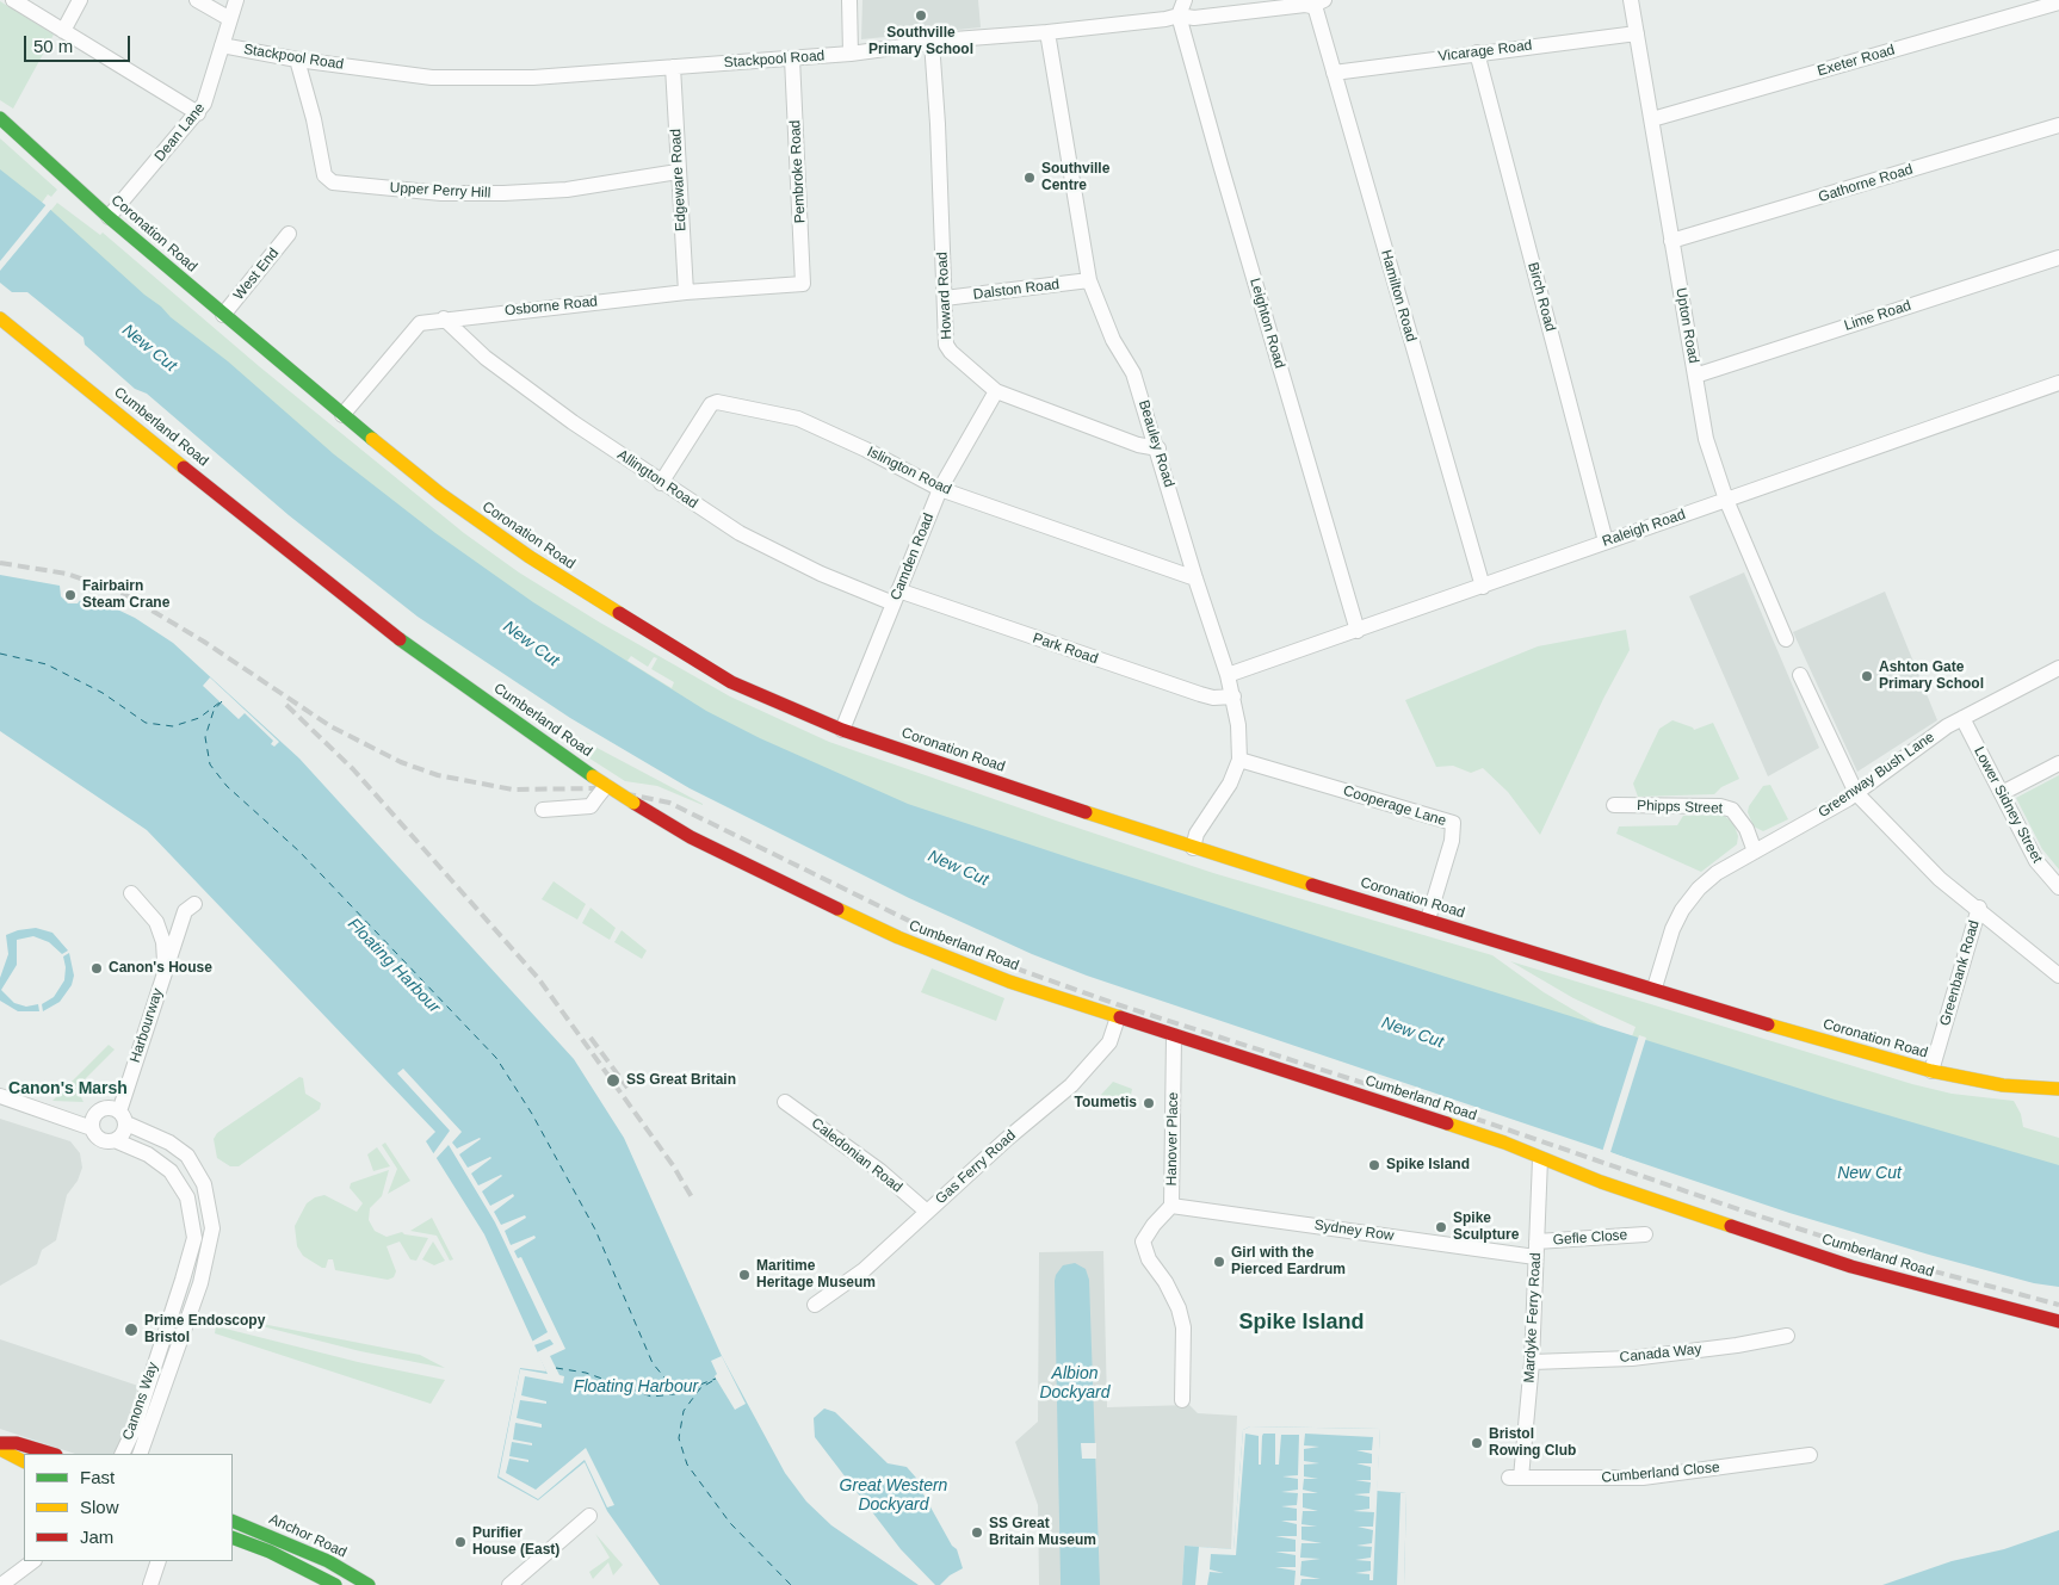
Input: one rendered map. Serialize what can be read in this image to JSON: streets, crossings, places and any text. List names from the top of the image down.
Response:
{
  "streets": {
    "main road": ["Coronation Road", "Cumberland Road", "Anchor Road"],
    "street": [
      "Vicarage Road",
      "Stackpool Road",
      "Exeter Road",
      "Dean Lane",
      "Pembroke Road",
      "Edgeware Road",
      "Gathorne Road",
      "Upper Perry Hill",
      "West End",
      "Dalston Road",
      "Howard Road",
      "Hamilton Road",
      "Birch Road",
      "Osborne Road",
      "Lime Road",
      "Leighton Road",
      "Upton Road",
      "Beauley Road",
      "Islington Road",
      "Allington Road",
      "Raleigh Road",
      "Camden Road",
      "Park Road",
      "Greenway Bush Lane",
      "Lower Sidney Street",
      "Cooperage Lane",
      "Phipps Street",
      "Greenbank Road",
      "Harbourway",
      "Hanover Place",
      "Caledonian Road",
      "Gas Ferry Road",
      "Sydney Row",
      "Gefle Close",
      "Mardyke Ferry Road",
      "Canada Way",
      "Canons Way",
      "Cumberland Close"
    ]
  },
  "crossings": [
    ["Vicarage Road", "Hamilton Road"],
    ["Vicarage Road", "Birch Road"],
    ["Vicarage Road", "Upton Road"],
    ["Stackpool Road", "Dean Lane"],
    ["Stackpool Road", "Pembroke Road"],
    ["Stackpool Road", "Edgeware Road"],
    ["Stackpool Road", "Upper Perry Hill"],
    ["Stackpool Road", "Howard Road"],
    ["Stackpool Road", "Hamilton Road"],
    ["Stackpool Road", "Leighton Road"],
    ["Stackpool Road", "Beauley Road"],
    ["Exeter Road", "Upton Road"],
    ["Dean Lane", "Coronation Road"],
    ["Pembroke Road", "Osborne Road"],
    ["Edgeware Road", "Upper Perry Hill"],
    ["Edgeware Road", "Osborne Road"],
    ["Gathorne Road", "Upton Road"],
    ["Coronation Road", "West End"],
    ["Coronation Road", "Osborne Road"],
    ["Coronation Road", "Beauley Road"],
    ["Coronation Road", "Camden Road"],
    ["Coronation Road", "Greenway Bush Lane"],
    ["Coronation Road", "Cooperage Lane"],
    ["Coronation Road", "Greenbank Road"],
    ["Dalston Road", "Howard Road"],
    ["Dalston Road", "Beauley Road"],
    ["Howard Road", "Beauley Road"],
    ["Howard Road", "Camden Road"],
    ["Hamilton Road", "Raleigh Road"],
    ["Birch Road", "Raleigh Road"],
    ["Osborne Road", "Allington Road"],
    ["Lime Road", "Upton Road"],
    ["Leighton Road", "Raleigh Road"],
    ["Upton Road", "Raleigh Road"],
    ["Cumberland Road", "Hanover Place"],
    ["Cumberland Road", "Gas Ferry Road"],
    ["Cumberland Road", "Mardyke Ferry Road"],
    ["Beauley Road", "Islington Road"],
    ["Beauley Road", "Raleigh Road"],
    ["Beauley Road", "Park Road"],
    ["Beauley Road", "Cooperage Lane"],
    ["Islington Road", "Allington Road"],
    ["Islington Road", "Camden Road"],
    ["Allington Road", "Camden Road"],
    ["Allington Road", "Park Road"],
    ["Camden Road", "Park Road"],
    ["Greenway Bush Lane", "Lower Sidney Street"],
    ["Greenway Bush Lane", "Phipps Street"],
    ["Greenway Bush Lane", "Greenbank Road"],
    ["Harbourway", "Canons Way"],
    ["Hanover Place", "Sydney Row"],
    ["Caledonian Road", "Gas Ferry Road"],
    ["Sydney Row", "Mardyke Ferry Road"],
    ["Gefle Close", "Mardyke Ferry Road"],
    ["Mardyke Ferry Road", "Canada Way"],
    ["Mardyke Ferry Road", "Cumberland Close"]
  ],
  "districts": ["Canon's Marsh", "Spike Island"],
  "water": [
    "New Cut",
    "Floating Harbour",
    "Albion Dockyard",
    "Great Western Dockyard"
  ],
  "places": [
    "Southville Primary School",
    "Southville Centre",
    "Fairbairn Steam Crane",
    "Ashton Gate Primary School",
    "Canon's House",
    "SS Great Britain",
    "Toumetis",
    "Spike Island",
    "Spike Sculpture",
    "Girl with the Pierced Eardrum",
    "Maritime Heritage Museum",
    "Prime Endoscopy Bristol",
    "Bristol Rowing Club",
    "SS Great Britain Museum",
    "Purifier House (East)"
  ],
  "legend": ["Fast", "Slow", "Jam"],
  "scale_bar": "50 m"
}
